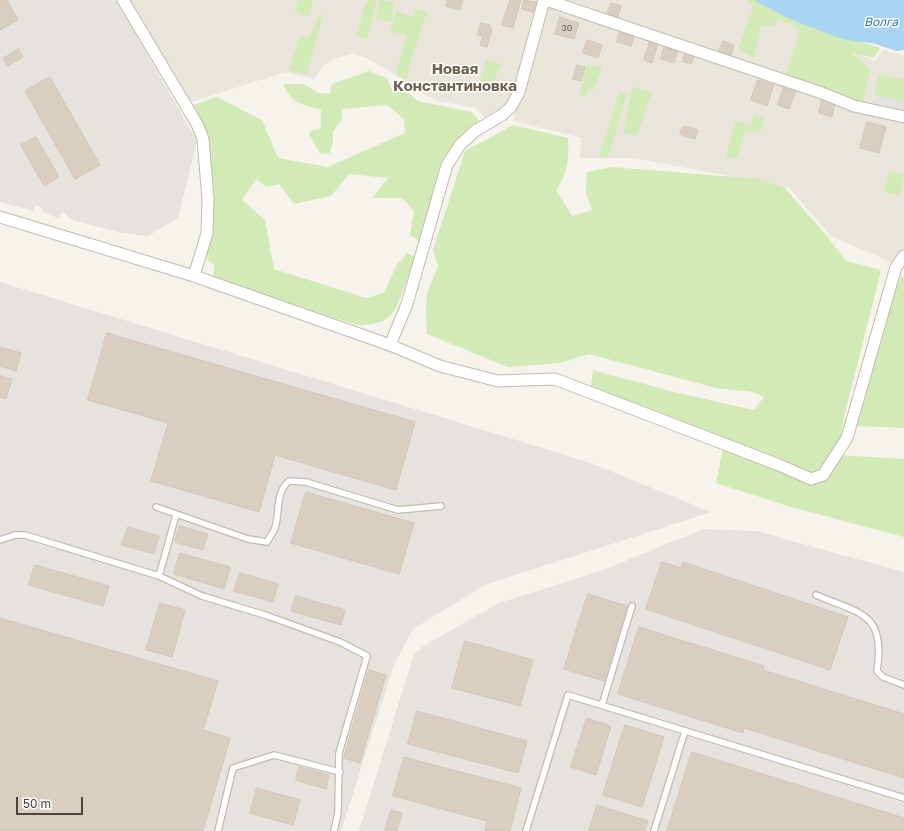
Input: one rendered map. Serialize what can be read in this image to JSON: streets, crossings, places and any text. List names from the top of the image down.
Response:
{
  "districts": ["Новая Константиновка"],
  "water": ["Волга"],
  "house_numbers": ["30"],
  "scale_bar": "50 m"
}
